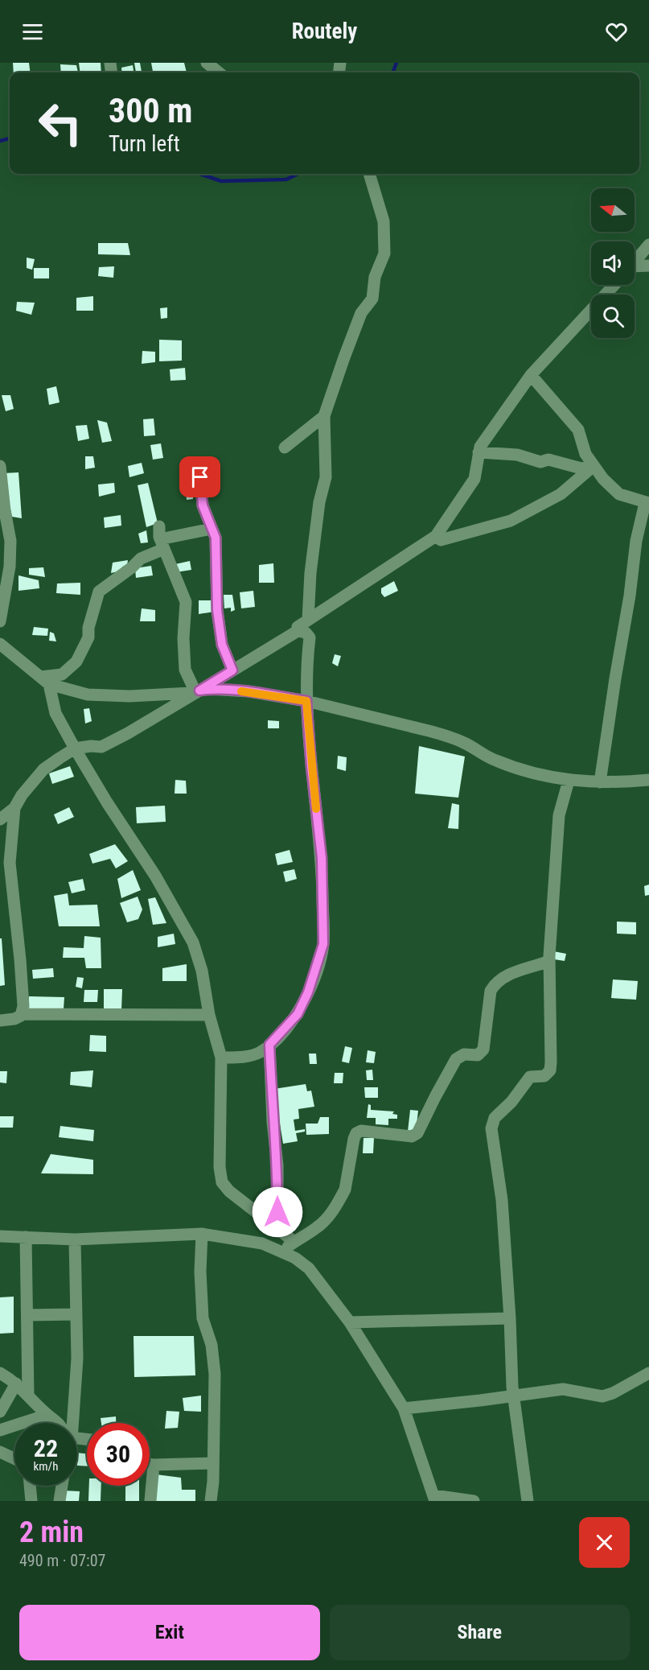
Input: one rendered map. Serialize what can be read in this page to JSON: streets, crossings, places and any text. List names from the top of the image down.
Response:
{
  "north": "left",
  "page": {
    "header": "Routely",
    "turn": ["300 m", "Turn left"],
    "speed": "22 km/h",
    "limit": "30",
    "heading": ["2 min", "490 m · 07:07"],
    "buttons": ["Exit", "Share"]
  }
}
